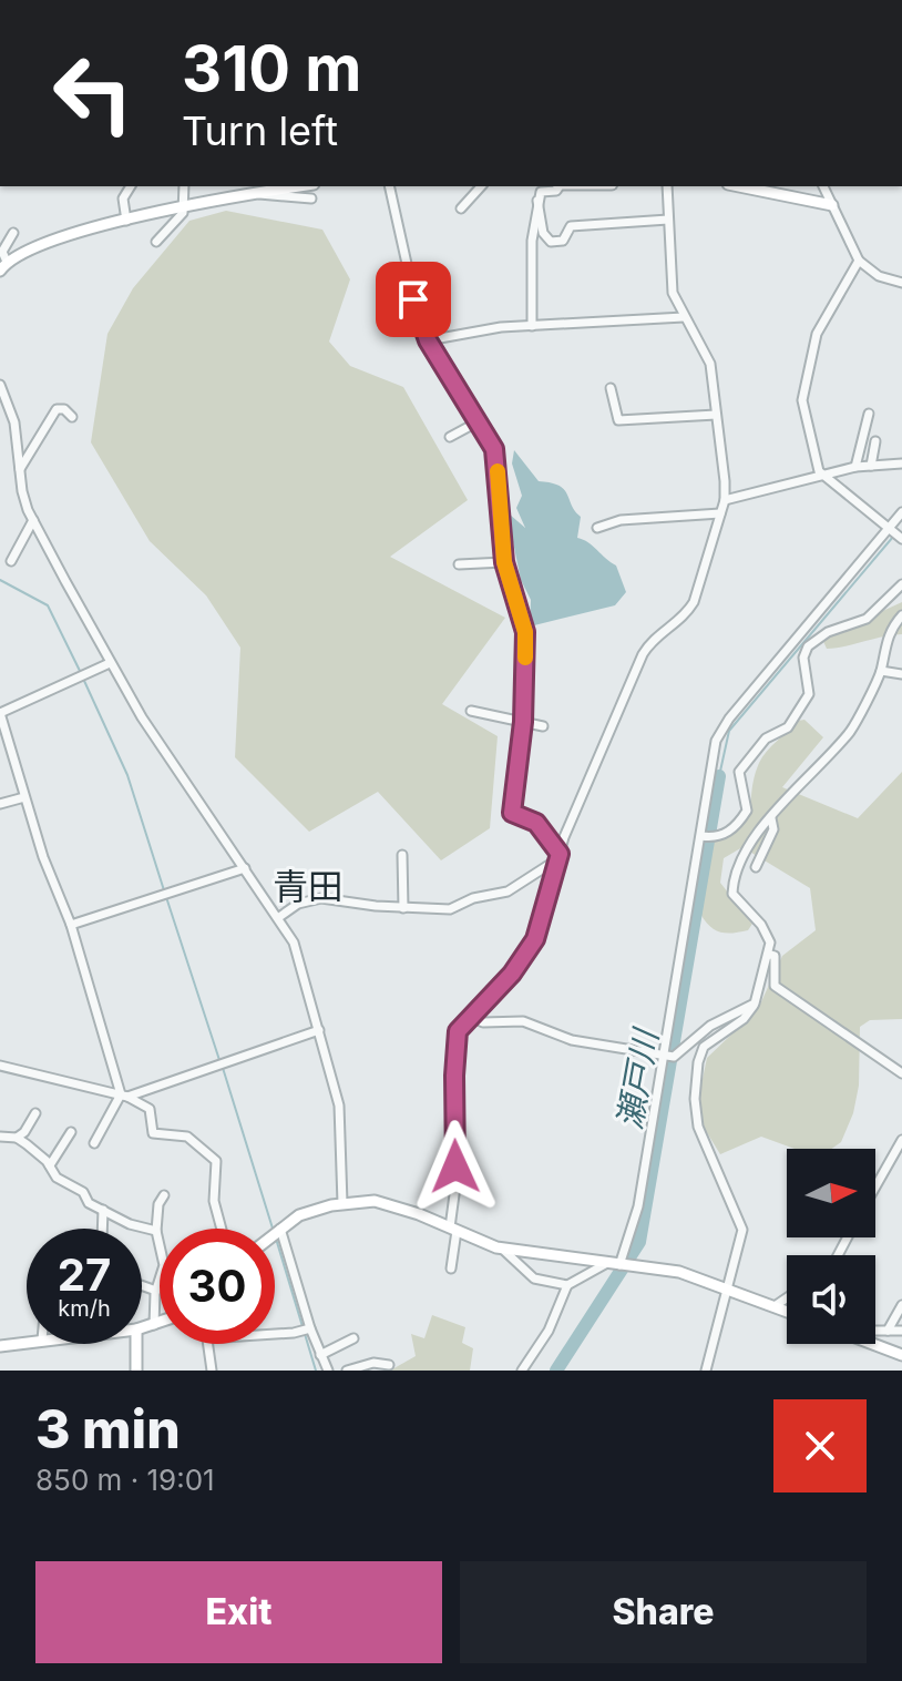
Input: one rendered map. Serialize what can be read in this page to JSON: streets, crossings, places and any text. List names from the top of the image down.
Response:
{
  "districts": ["青田"],
  "water": ["瀬戸川"],
  "north": "right",
  "page": {
    "turn": ["310 m", "Turn left"],
    "speed": "27 km/h",
    "limit": "30",
    "heading": ["3 min", "850 m · 19:01"],
    "buttons": ["Exit", "Share"]
  }
}
